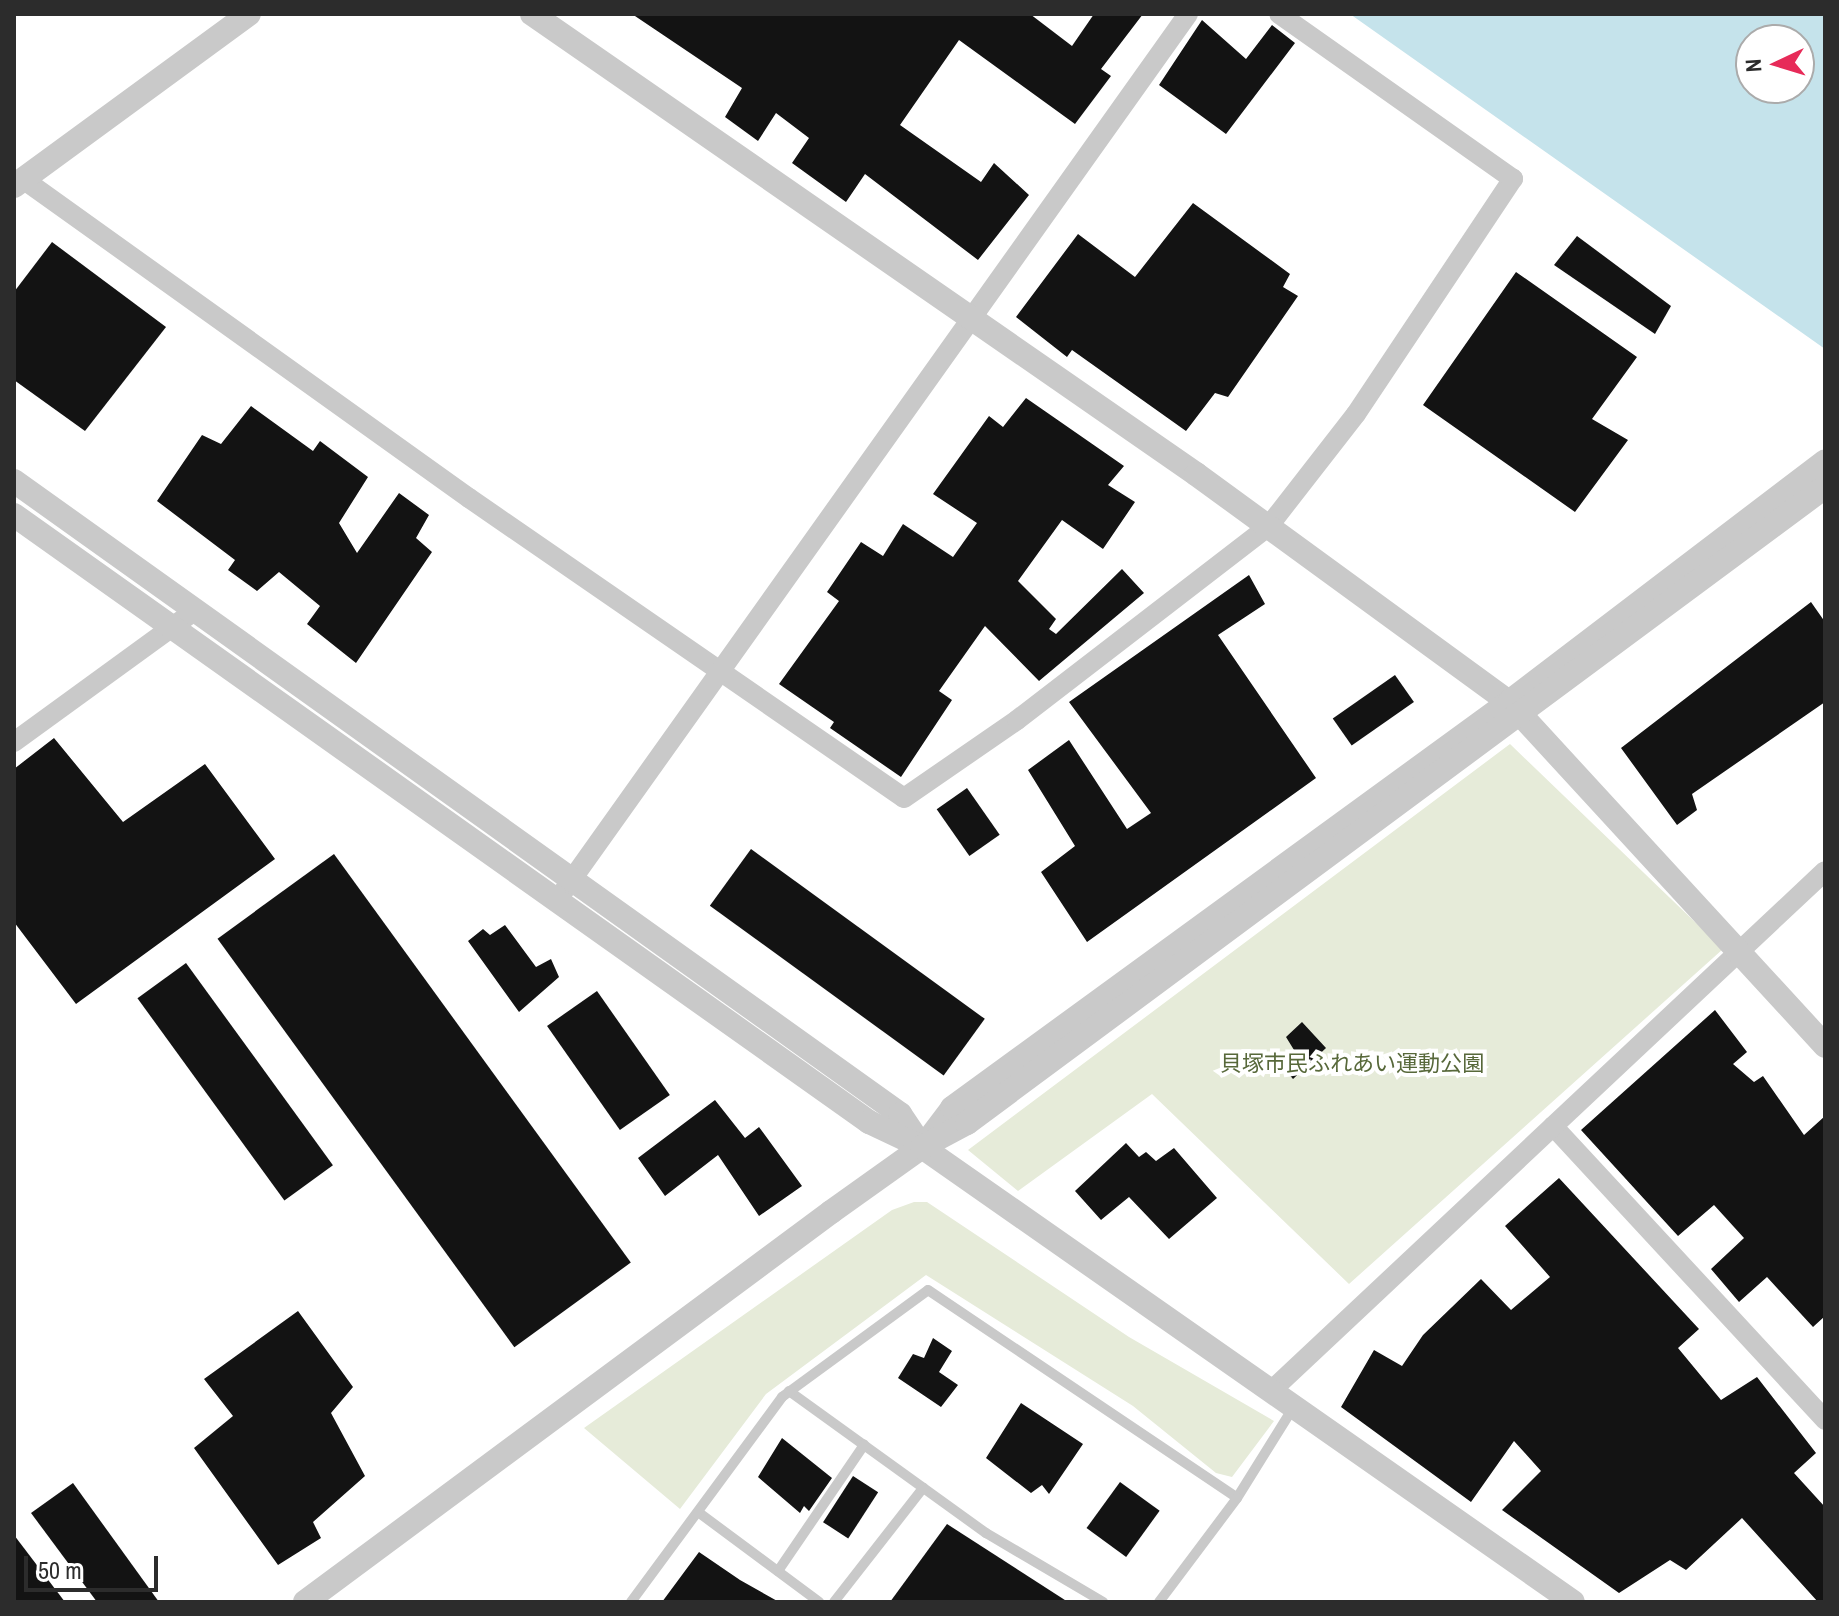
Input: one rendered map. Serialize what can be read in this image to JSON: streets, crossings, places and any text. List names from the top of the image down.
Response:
{
  "parks": ["貝塚市民ふれあい運動公園"],
  "scale_bar": "50 m",
  "north": "left"
}
